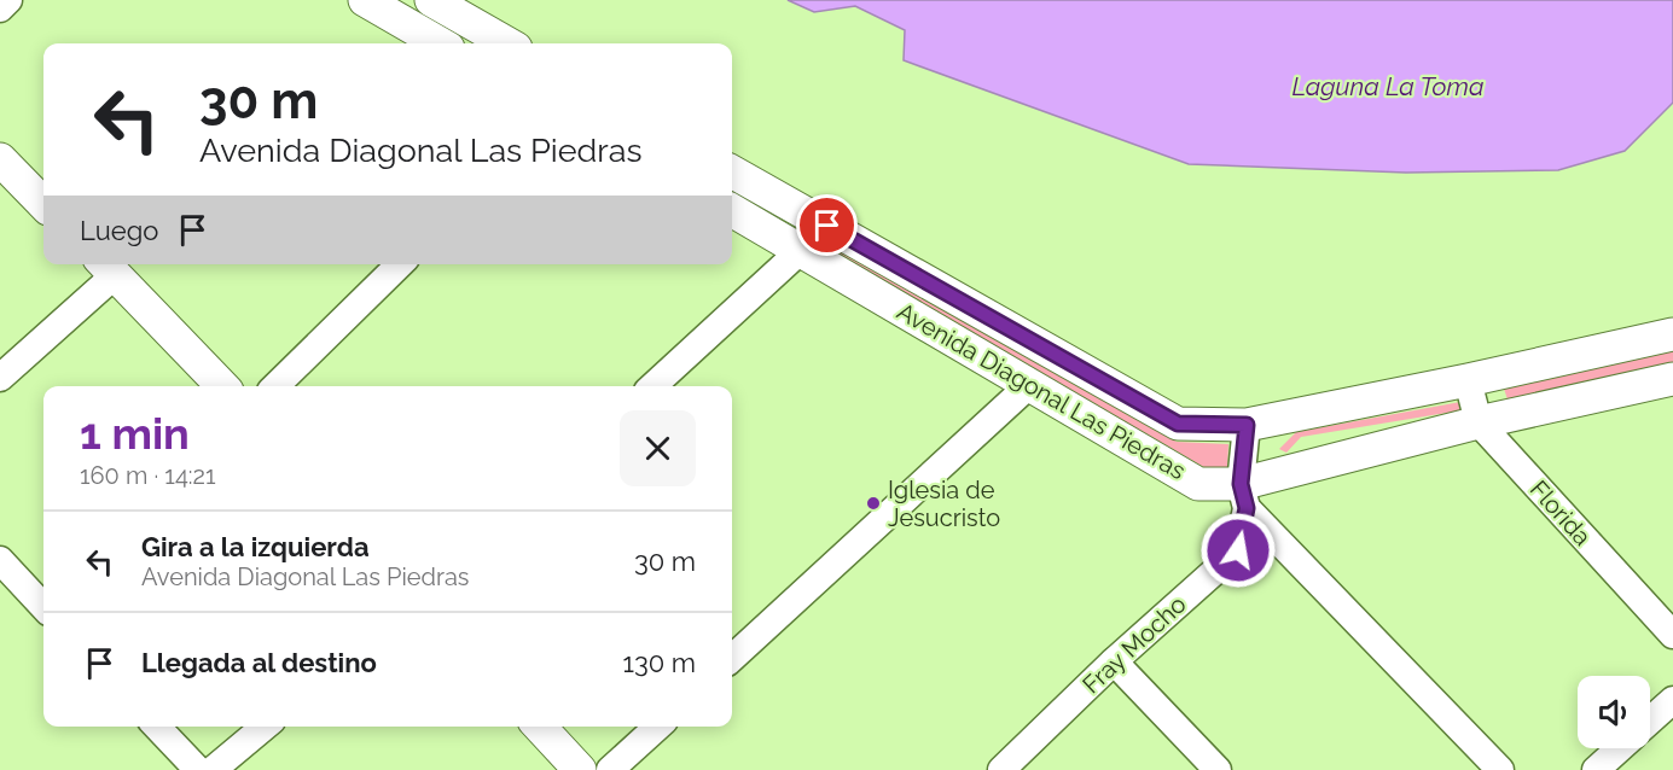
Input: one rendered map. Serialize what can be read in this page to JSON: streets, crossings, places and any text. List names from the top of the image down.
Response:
{
  "streets": {
    "street": ["Avenida Diagonal Las Piedras", "Florida", "Fray Mocho"]
  },
  "crossings": [
    ["Avenida Diagonal Las Piedras", "Florida"],
    ["Avenida Diagonal Las Piedras", "Fray Mocho"]
  ],
  "water": ["Laguna La Toma"],
  "places": ["Iglesia de Jesucristo"],
  "page": {
    "turn": ["30 m", "Avenida Diagonal Las Piedras"],
    "then": "Luego",
    "heading": ["1 min", "160 m · 14:21"],
    "list": [
      {
        "name": "Gira a la izquierda",
        "note": "Avenida Diagonal Las Piedras",
        "value": "30 m"
      },
      {
        "name": "Llegada al destino",
        "value": "130 m"
      }
    ]
  }
}
